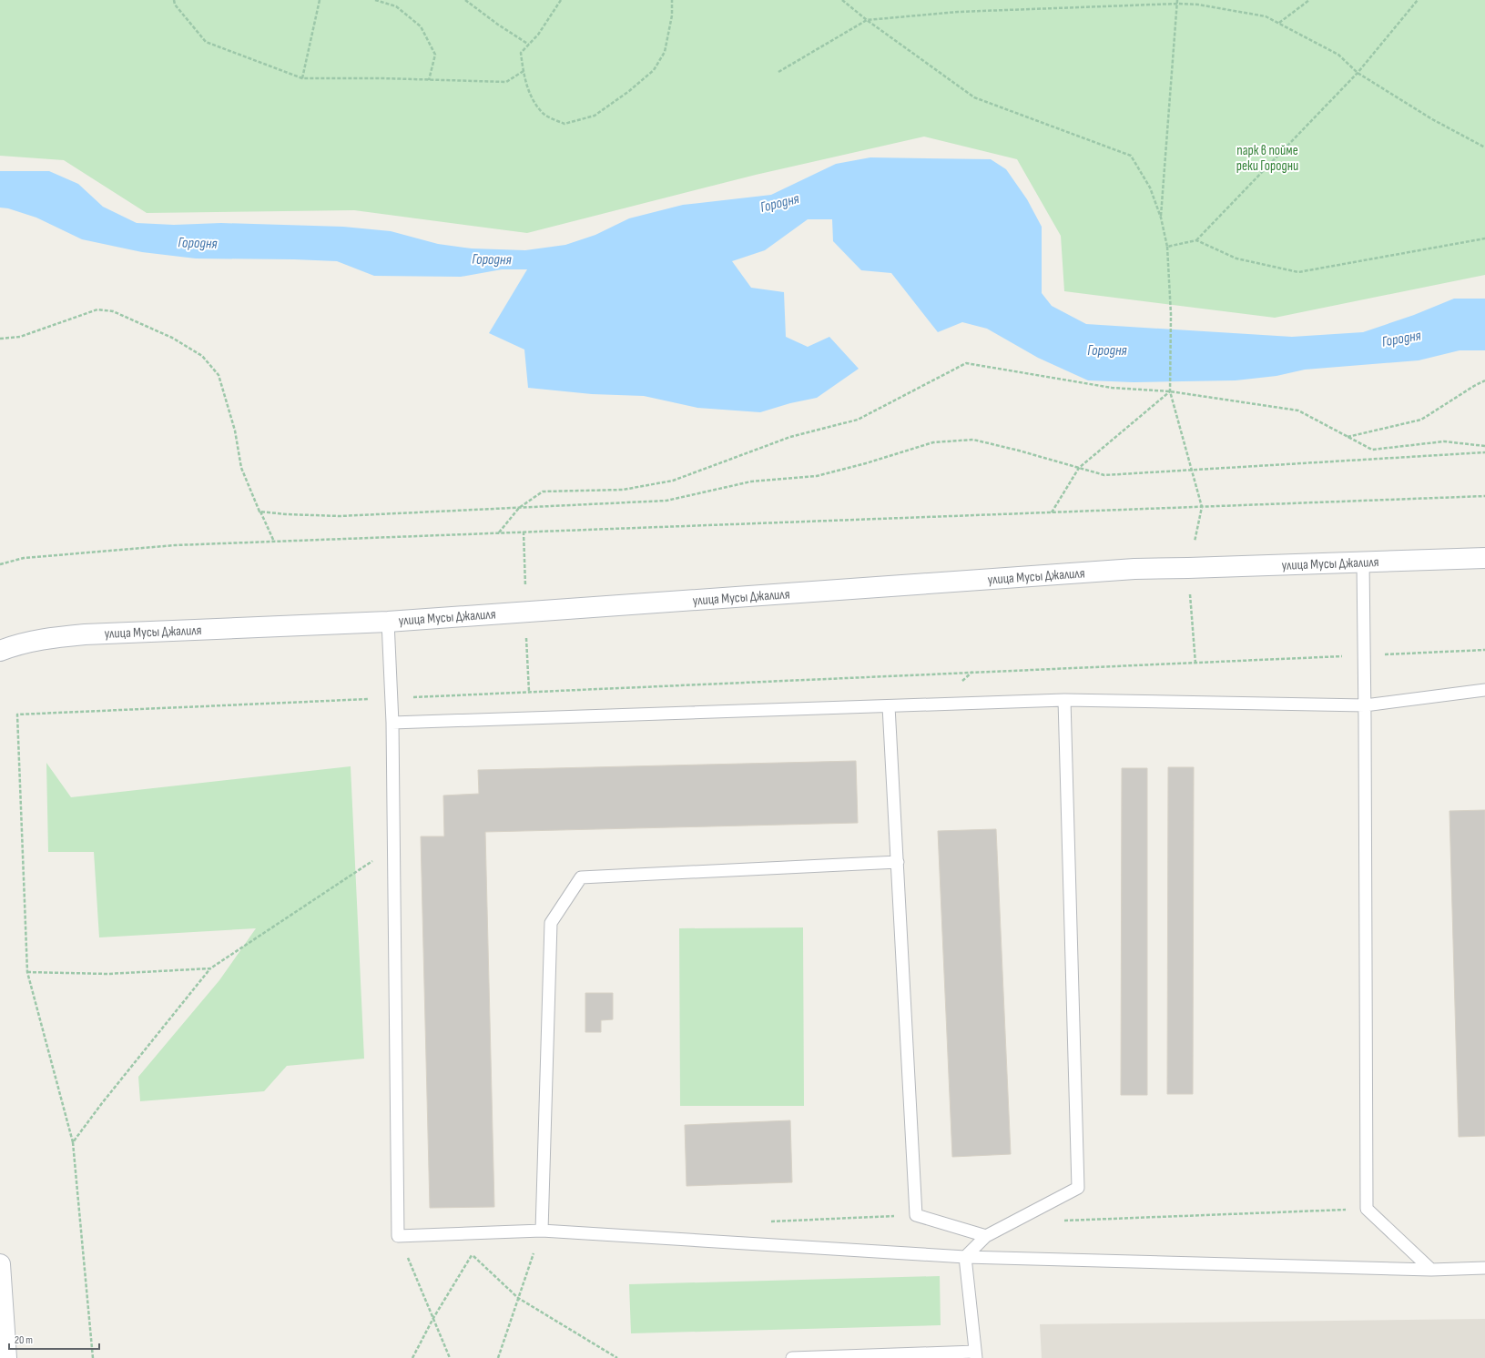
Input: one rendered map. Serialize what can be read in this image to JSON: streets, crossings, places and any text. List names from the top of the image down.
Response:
{
  "streets": {
    "main road": ["улица Мусы Джалиля"]
  },
  "water": ["Городня"],
  "parks": ["парк в пойме реки Городни"],
  "scale_bar": "20 m"
}
